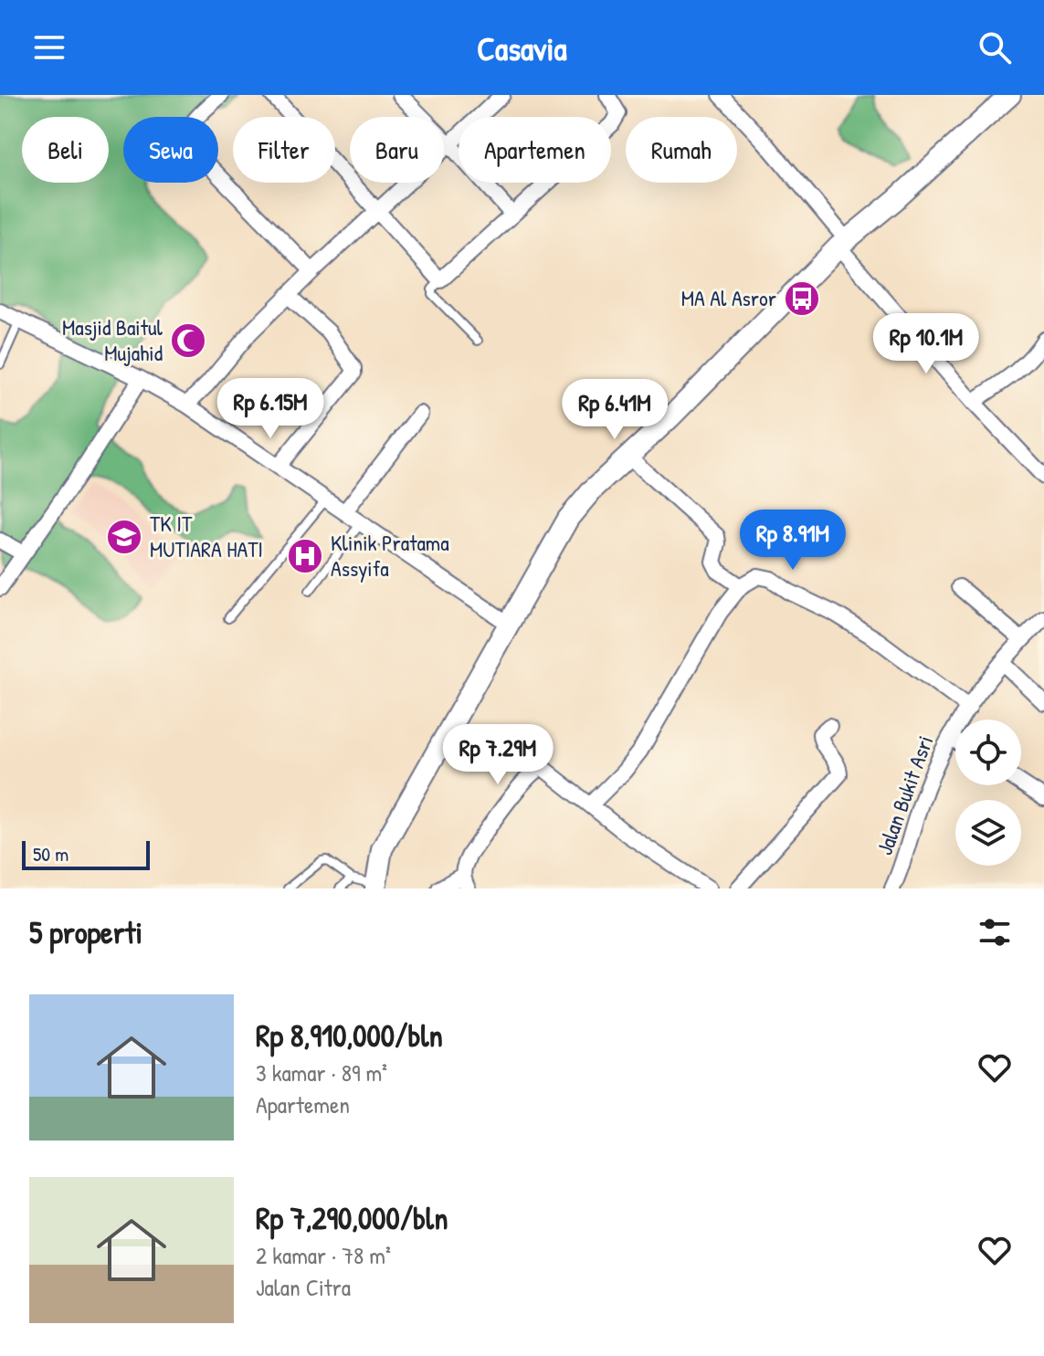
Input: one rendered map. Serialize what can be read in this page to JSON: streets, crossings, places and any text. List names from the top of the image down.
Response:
{
  "streets": {
    "street": ["Jalan Bukit Asri"]
  },
  "places": {
    "bus stop": ["MA Al Asror"],
    "mosque": ["Masjid Baitul Mujahid"],
    "school or university": ["TK IT MUTIARA HATI"],
    "hospital": ["Klinik Pratama Assyifa"]
  },
  "scale_bar": "50 m",
  "page": {
    "header": "Casavia",
    "chip": [
      "Beli",
      "Sewa",
      "Filter",
      "Baru",
      "Apartemen",
      "Rumah"
    ],
    "price": [
      "Rp 10.1M",
      "Rp 6.15M",
      "Rp 6.41M",
      "Rp 8.91M",
      "Rp 7.29M"
    ],
    "scale": "50 m",
    "heading": "5 properti",
    "list": [
      {
        "name": "Rp 8,910,000/bln",
        "note": "3 kamar · 89 m² · Apartemen"
      },
      {
        "name": "Rp 7,290,000/bln",
        "note": "2 kamar · 78 m² · Jalan Citra"
      }
    ]
  }
}
